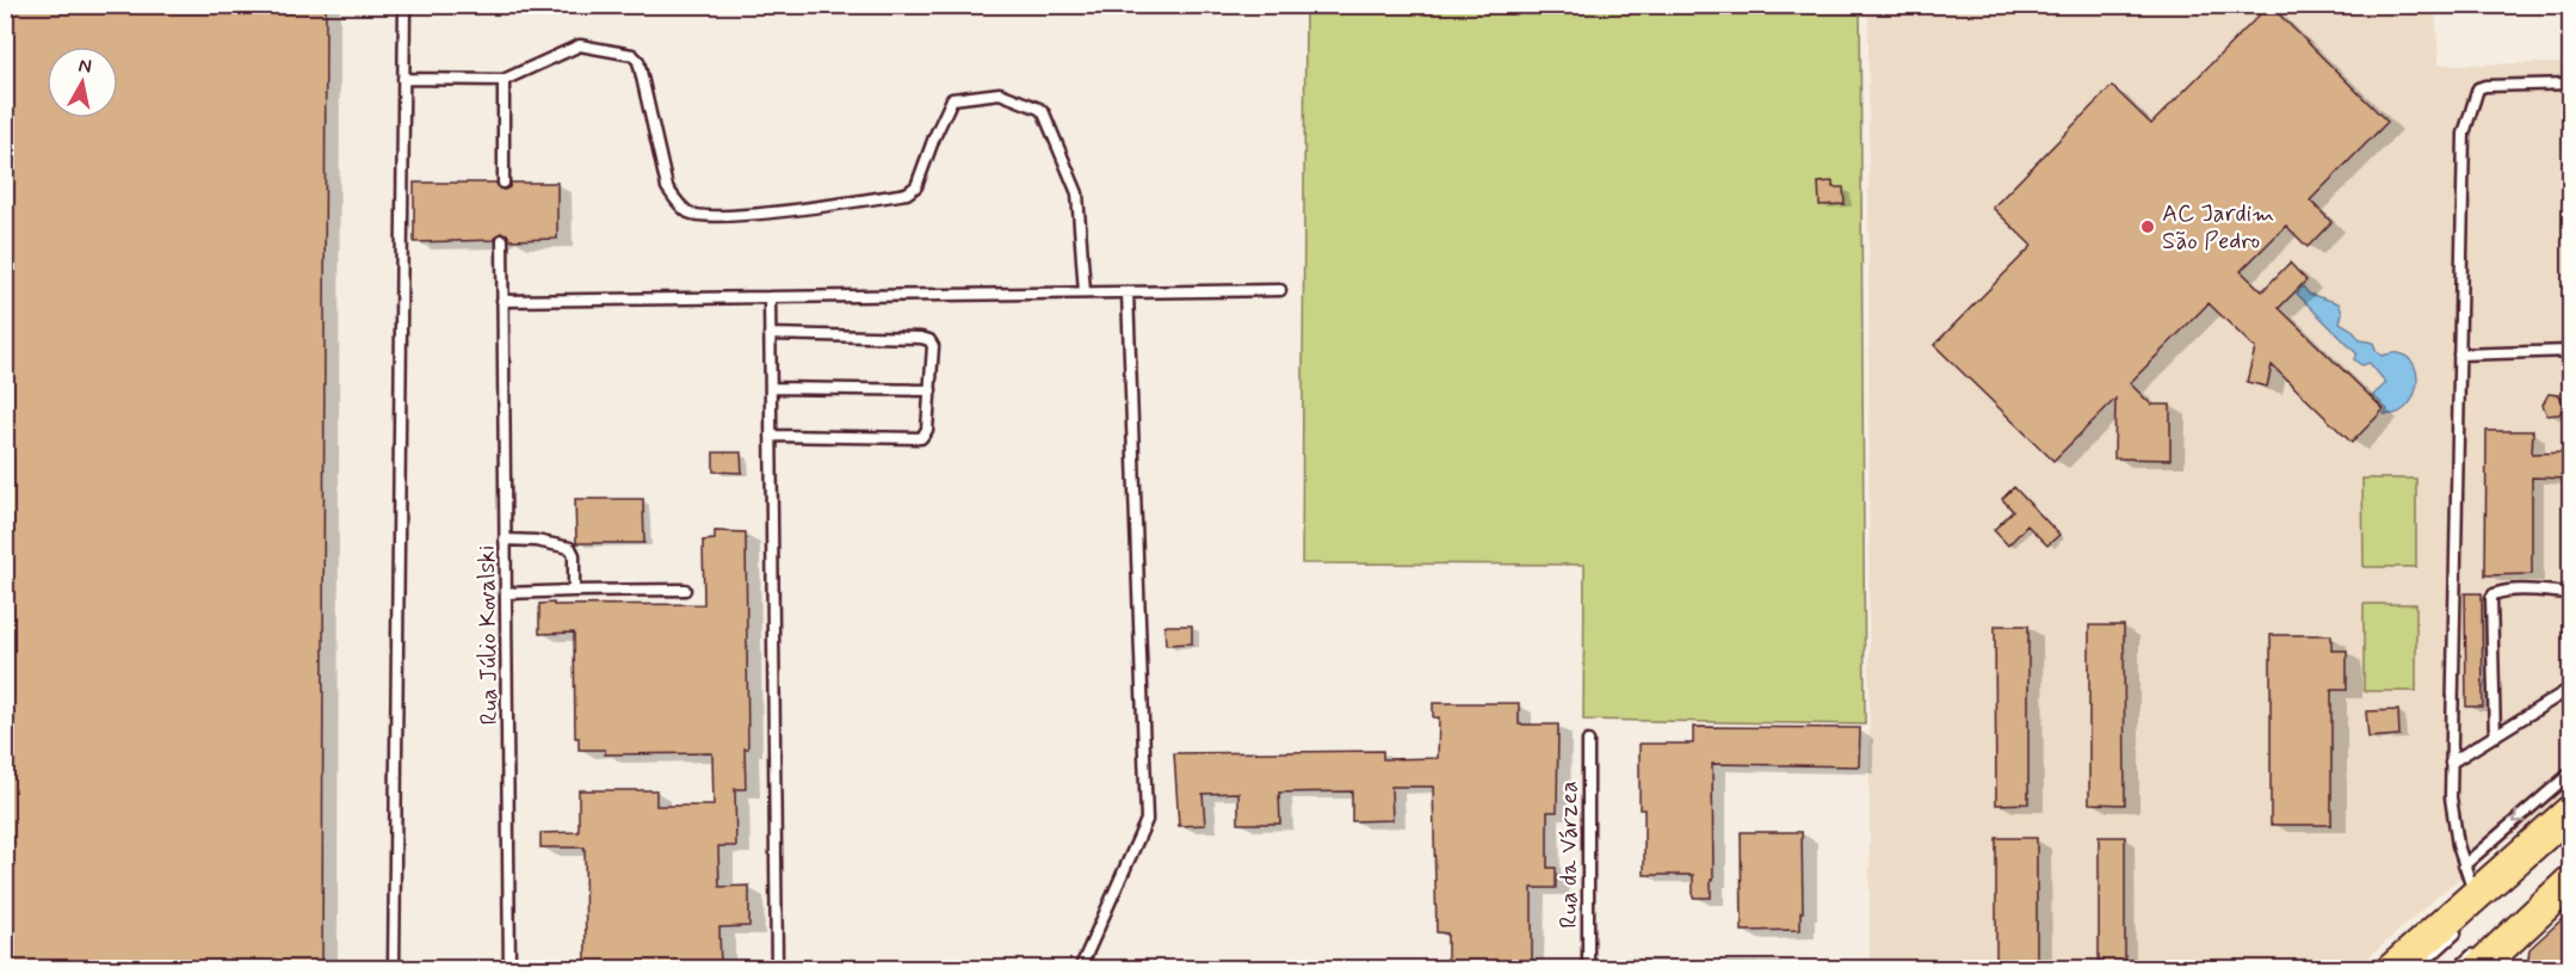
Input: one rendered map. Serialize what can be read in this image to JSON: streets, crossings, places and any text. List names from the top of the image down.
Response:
{
  "streets": {
    "lane": ["Rua Júlio Kovalski", "Rua da Várzea"]
  },
  "places": ["AC Jardim São Pedro"],
  "north": "top"
}
